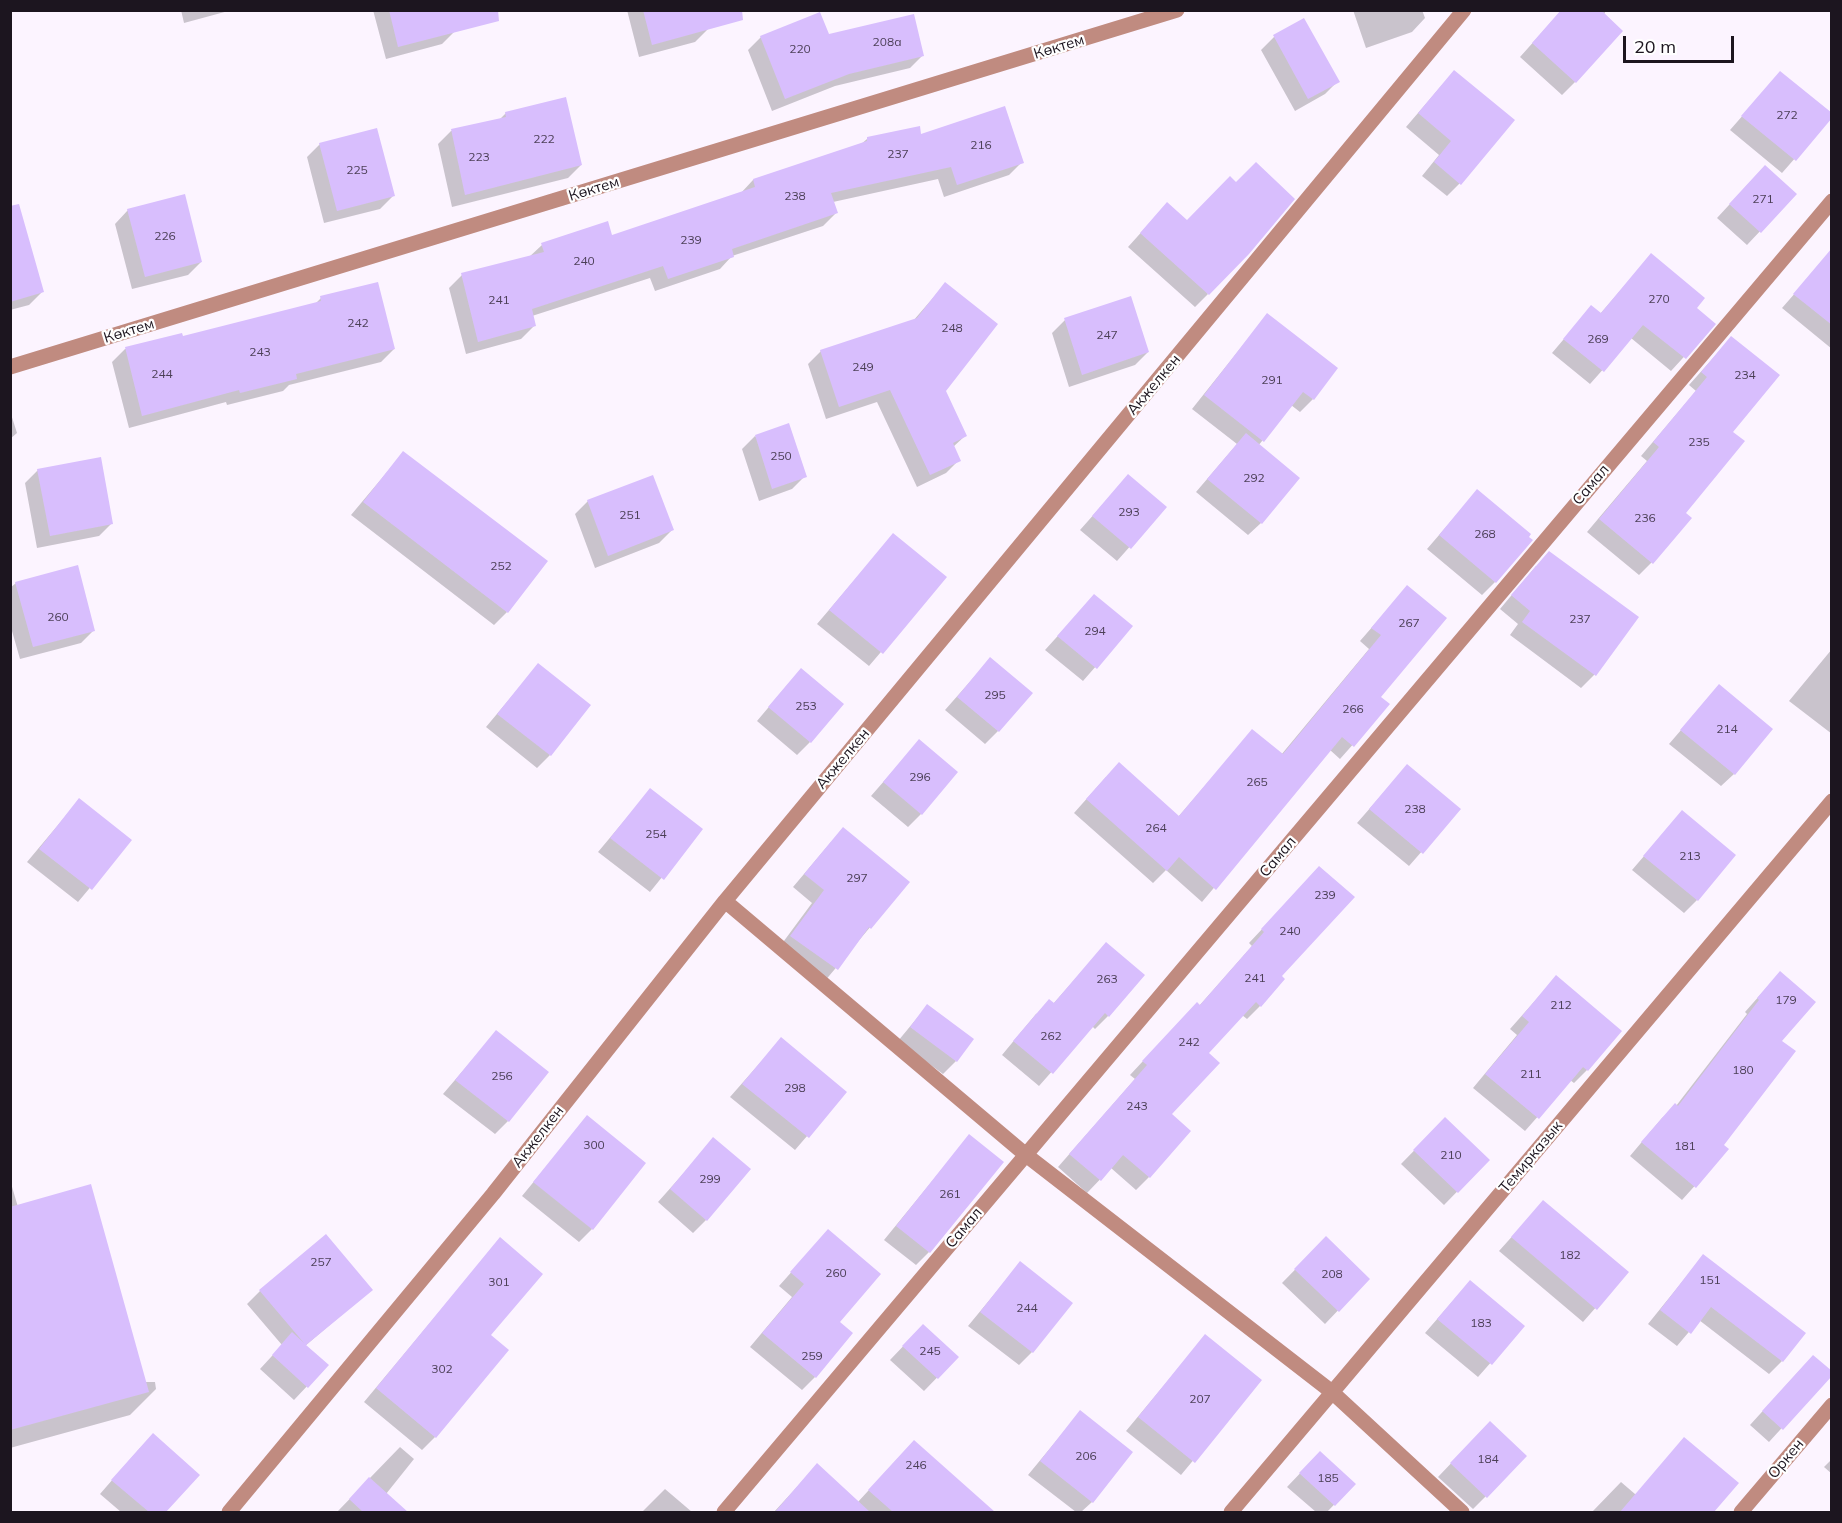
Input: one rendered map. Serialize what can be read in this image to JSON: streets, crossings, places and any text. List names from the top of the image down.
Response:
{
  "streets": {
    "street": [
      "Көктем",
      "Акжелкен",
      "Самал",
      "Темирказык",
      "Оркен"
    ]
  },
  "house_numbers": [
    "208а",
    "220",
    "272",
    "222",
    "216",
    "237",
    "223",
    "225",
    "238",
    "271",
    "226",
    "239",
    "240",
    "270",
    "241",
    "242",
    "248",
    "247",
    "269",
    "243",
    "249",
    "244",
    "234",
    "291",
    "235",
    "250",
    "292",
    "293",
    "251",
    "236",
    "268",
    "252",
    "260",
    "237",
    "267",
    "294",
    "295",
    "253",
    "266",
    "214",
    "296",
    "265",
    "238",
    "264",
    "254",
    "213",
    "297",
    "239",
    "240",
    "241",
    "263",
    "179",
    "212",
    "262",
    "242",
    "180",
    "211",
    "256",
    "298",
    "243",
    "300",
    "181",
    "210",
    "299",
    "261",
    "182",
    "257",
    "260",
    "208",
    "151",
    "301",
    "244",
    "183",
    "245",
    "259",
    "302",
    "207",
    "206",
    "184",
    "246",
    "185"
  ],
  "scale_bar": "20 m"
}
